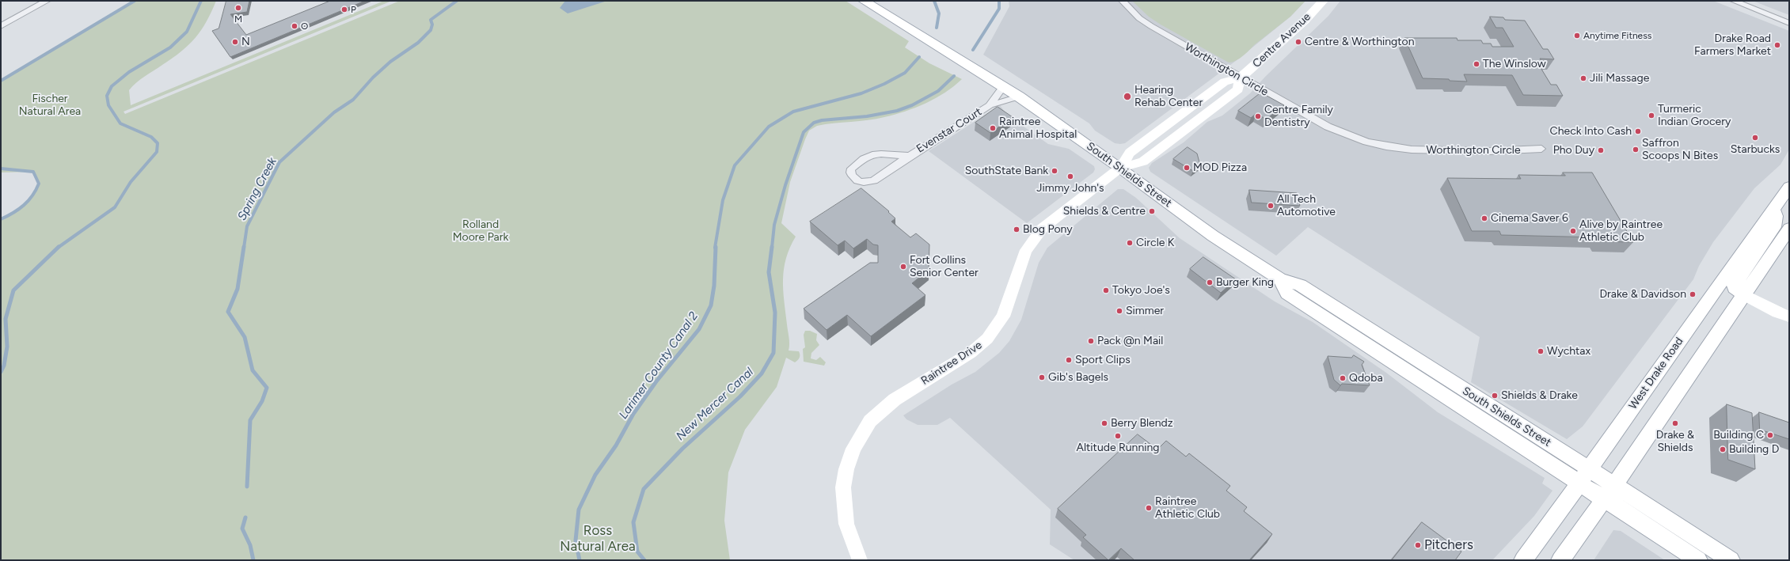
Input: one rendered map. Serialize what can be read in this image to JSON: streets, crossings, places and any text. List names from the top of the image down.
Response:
{
  "streets": {
    "main road": ["South Shields Street", "West Drake Road"],
    "street": [
      "Centre Avenue",
      "Worthington Circle",
      "Evenstar Court",
      "Raintree Drive"
    ]
  },
  "crossings": [
    ["Centre Avenue", "Worthington Circle"],
    ["Centre Avenue", "South Shields Street"],
    ["Centre Avenue", "Raintree Drive"],
    ["Evenstar Court", "South Shields Street"],
    ["South Shields Street", "Raintree Drive"],
    ["South Shields Street", "West Drake Road"]
  ],
  "water": ["Spring Creek", "Larimer County Canal 2", "New Mercer Canal"],
  "parks": ["Fischer Natural Area", "Rolland Moore Park", "Ross Natural Area"],
  "places": [
    "M",
    "P",
    "O",
    "Anytime Fitness",
    "N",
    "Centre & Worthington",
    "Drake Road Farmers Market",
    "The Winslow",
    "Jili Massage",
    "Hearing Rehab Center",
    "Turmeric Indian Grocery",
    "Centre Family Dentistry",
    "Raintree Animal Hospital",
    "Check Into Cash",
    "Starbucks",
    "Saffron Scoops N Bites",
    "Pho Duy",
    "MOD Pizza",
    "SouthState Bank",
    "Jimmy John's",
    "All Tech Automotive",
    "Shields & Centre",
    "Cinema Saver 6",
    "Blog Pony",
    "Alive by Raintree Athletic Club",
    "Circle K",
    "Fort Collins Senior Center",
    "Burger King",
    "Tokyo Joe's",
    "Drake & Davidson",
    "Simmer",
    "Pack @n Mail",
    "Wychtax",
    "Sport Clips",
    "Gib's Bagels",
    "Qdoba",
    "Shields & Drake",
    "Berry Blendz",
    "Drake & Shields",
    "Building C",
    "Altitude Running",
    "Building D",
    "Raintree Athletic Club",
    "Pitchers"
  ]
}
